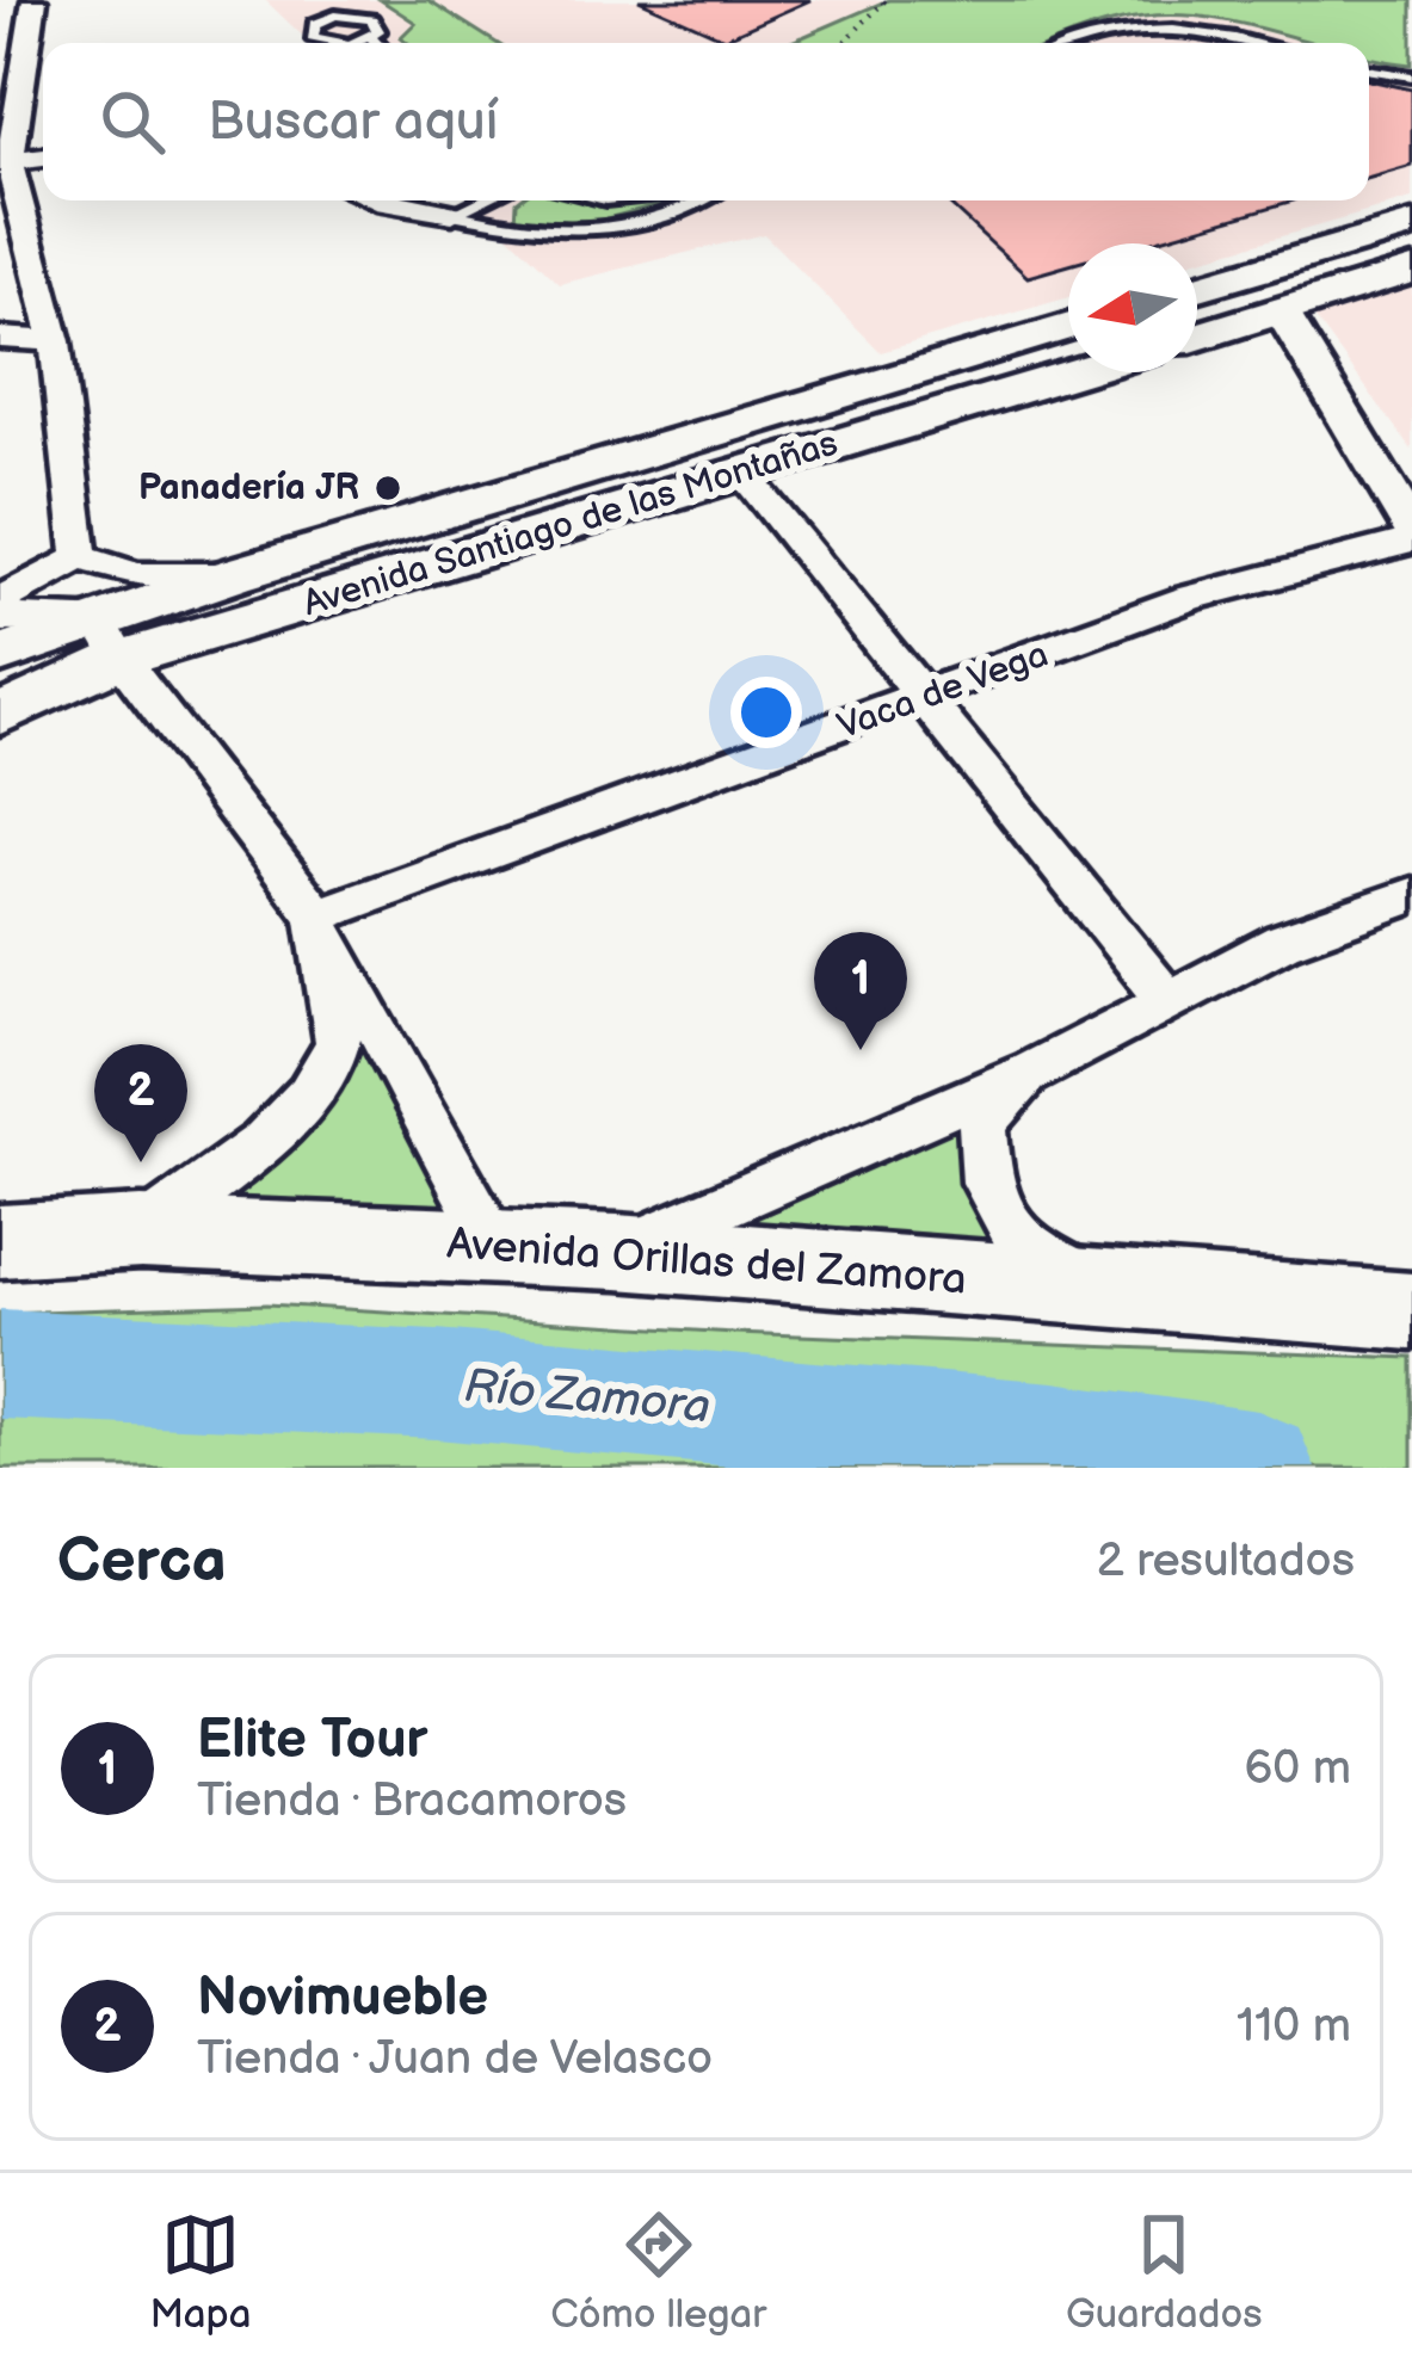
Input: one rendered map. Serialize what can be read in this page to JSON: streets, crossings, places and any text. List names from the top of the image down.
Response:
{
  "streets": {
    "main road": ["Avenida Santiago de las Montañas", "Avenida Orillas del Zamora"],
    "street": ["Vaca de Vega"]
  },
  "water": ["Río Zamora"],
  "places": ["Panadería JR"],
  "north": "left",
  "page": {
    "search": "Buscar aquí",
    "pins": ["1", "2"],
    "heading": ["Cerca", "2 resultados"],
    "list": [
      {
        "mark": "1",
        "name": "Elite Tour",
        "note": "Tienda · Bracamoros",
        "value": "60 m"
      },
      {
        "mark": "2",
        "name": "Novimueble",
        "note": "Tienda · Juan de Velasco",
        "value": "110 m"
      }
    ],
    "nav": ["Mapa", "Cómo llegar", "Guardados"]
  }
}
